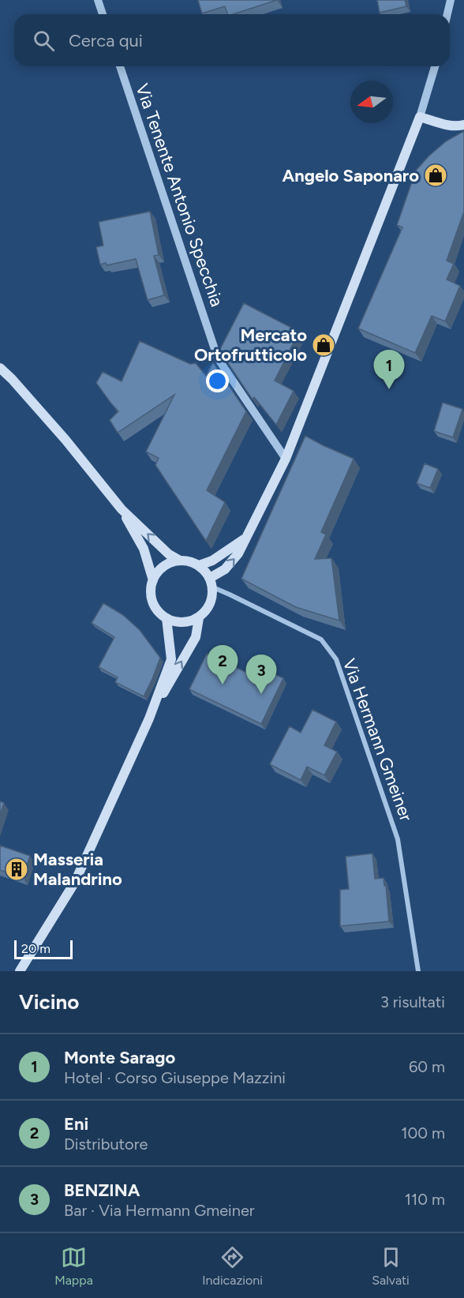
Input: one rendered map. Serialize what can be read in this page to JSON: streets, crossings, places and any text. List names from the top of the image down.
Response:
{
  "streets": {
    "street": ["Via Tenente Antonio Specchia", "Via Hermann Gmeiner"]
  },
  "places": {
    "shop": ["Angelo Saponaro", "Mercato Ortofrutticolo"],
    "building": ["Masseria Malandrino"]
  },
  "scale_bar": "20 m",
  "north": "left",
  "page": {
    "search": "Cerca qui",
    "pins": ["1", "2", "3"],
    "scale": "20 m",
    "heading": ["Vicino", "3 risultati"],
    "list": [
      {
        "mark": "1",
        "name": "Monte Sarago",
        "note": "Hotel · Corso Giuseppe Mazzini",
        "value": "60 m"
      },
      {
        "mark": "2",
        "name": "Eni",
        "note": "Distributore",
        "value": "100 m"
      },
      {
        "mark": "3",
        "name": "BENZINA",
        "note": "Bar · Via Hermann Gmeiner",
        "value": "110 m"
      }
    ],
    "nav": ["Mappa", "Indicazioni", "Salvati"]
  }
}
